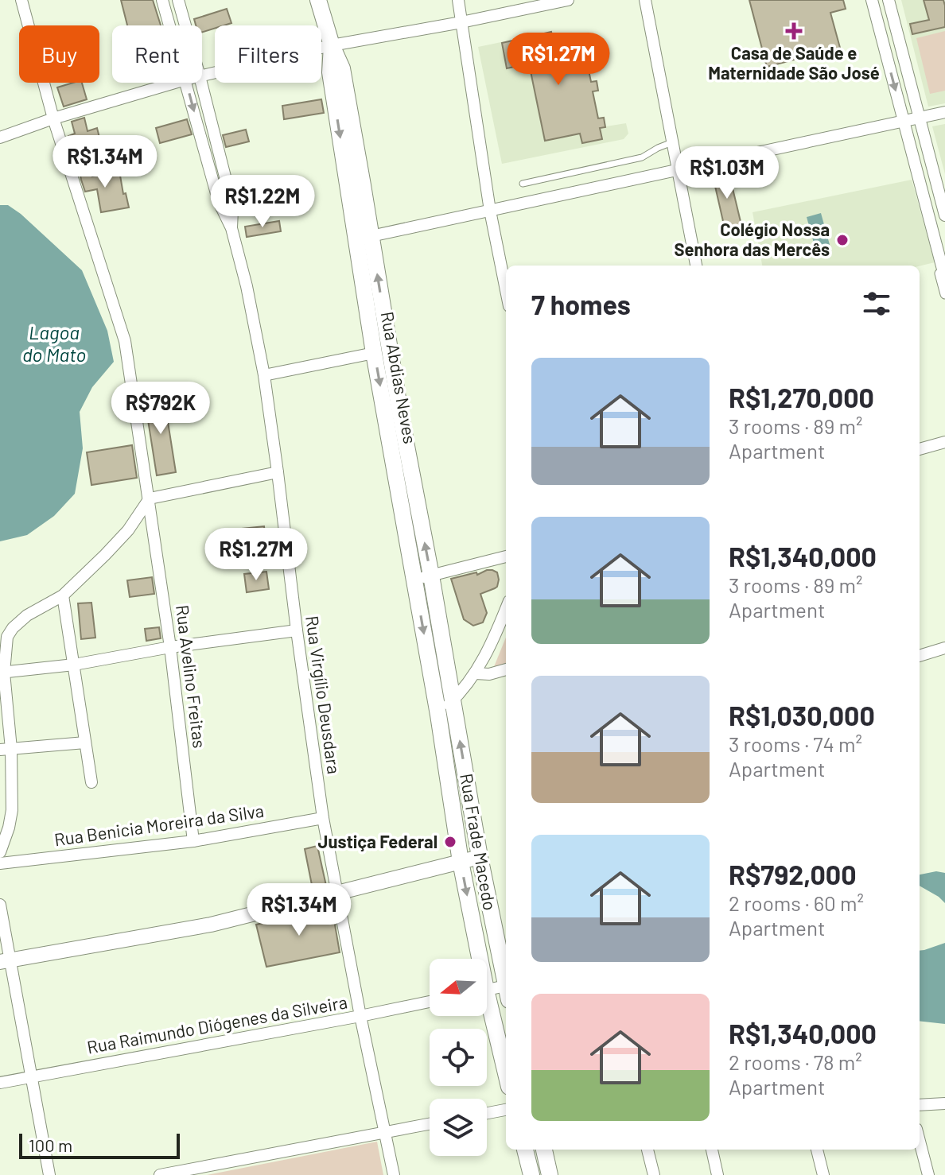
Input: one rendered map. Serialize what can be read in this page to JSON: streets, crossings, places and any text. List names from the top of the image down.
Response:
{
  "streets": {
    "main road": ["Rua Abdias Neves", "Rua Frade Macedo"],
    "street": [
      "Rua Avelino Freitas",
      "Rua Virgílio Deusdara",
      "Rua Benicia Moreira da Silva",
      "Rua Raimundo Diógenes da Silveira"
    ]
  },
  "crossings": [
    ["Rua Abdias Neves", "Rua Frade Macedo"],
    ["Rua Avelino Freitas", "Rua Benicia Moreira da Silva"],
    ["Rua Virgílio Deusdara", "Rua Benicia Moreira da Silva"],
    ["Rua Virgílio Deusdara", "Rua Raimundo Diógenes da Silveira"]
  ],
  "water": ["Lagoa do Mato"],
  "places": {
    "health": ["Casa de Saúde e Maternidade São José"],
    "other": ["Colégio Nossa Senhora das Mercês", "Justiça Federal"]
  },
  "scale_bar": "100 m",
  "north": "left",
  "page": {
    "chip": ["Buy", "Rent", "Filters"],
    "price": [
      "R$1.27M",
      "R$1.34M",
      "R$1.03M",
      "R$1.22M",
      "R$792K",
      "R$1.27M",
      "R$1.34M"
    ],
    "heading": "7 homes",
    "list": [
      {
        "name": "R$1,270,000",
        "note": "3 rooms · 89 m² · Apartment"
      },
      {
        "name": "R$1,340,000",
        "note": "3 rooms · 89 m² · Apartment"
      },
      {
        "name": "R$1,030,000",
        "note": "3 rooms · 74 m² · Apartment"
      },
      {
        "name": "R$792,000",
        "note": "2 rooms · 60 m² · Apartment"
      },
      {
        "name": "R$1,340,000",
        "note": "2 rooms · 78 m² · Apartment"
      }
    ],
    "scale": "100 m"
  }
}
